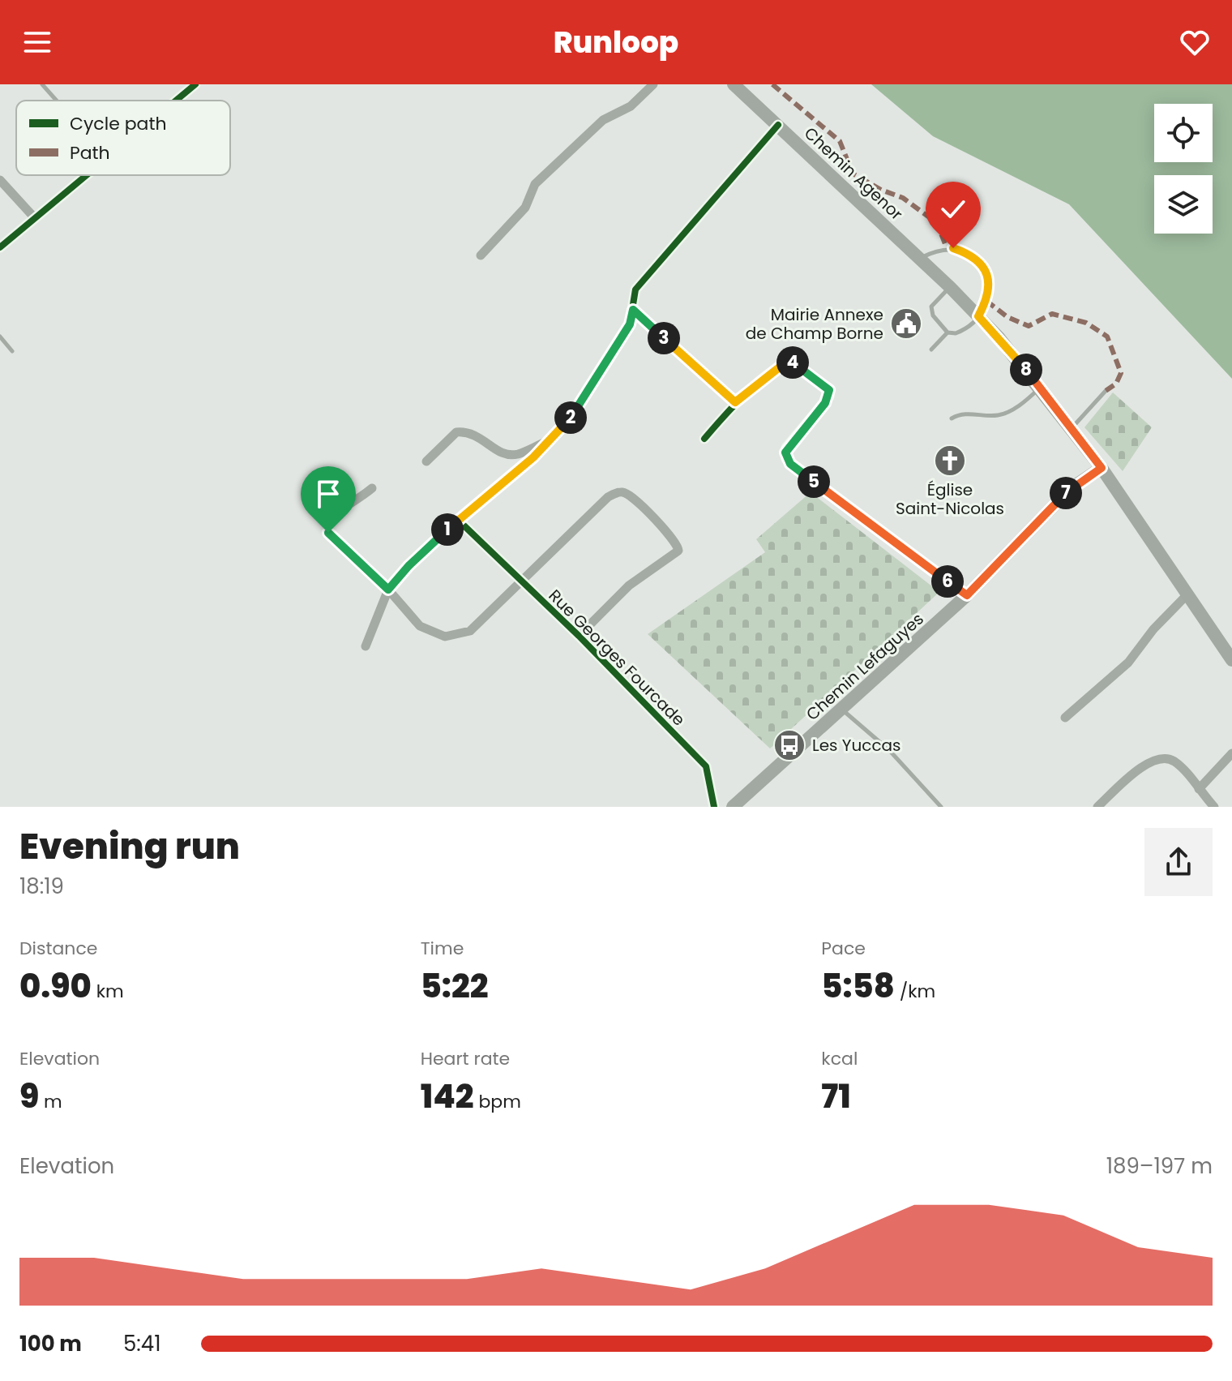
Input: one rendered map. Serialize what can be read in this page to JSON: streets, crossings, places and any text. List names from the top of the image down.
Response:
{
  "streets": {
    "main road": ["Chemin Agenor", "Chemin Lefaguyes"],
    "street": ["Rue Georges Fourcade"]
  },
  "crossings": [
    ["Chemin Agenor", "Chemin Lefaguyes"]
  ],
  "places": {
    "public building": ["Mairie Annexe de Champ Borne"],
    "church": ["Église Saint-Nicolas"],
    "bus stop": ["Les Yuccas"]
  },
  "legend": ["Cycle path", "Path"],
  "page": {
    "header": "Runloop",
    "pins": [
      "3",
      "4",
      "8",
      "2",
      "5",
      "7",
      "1",
      "6"
    ],
    "heading": ["Evening run", "18:19"],
    "stats": [
      ["Distance", "0.90 km"],
      ["Time", "5:22"],
      ["Pace", "5:58 /km"],
      ["Elevation", "9 m"],
      ["Heart rate", "142 bpm"],
      ["kcal", "71"]
    ],
    "chart": ["Elevation", "189–197 m"],
    "list": [
      {
        "name": "100 m",
        "note": "5:41"
      }
    ]
  }
}
